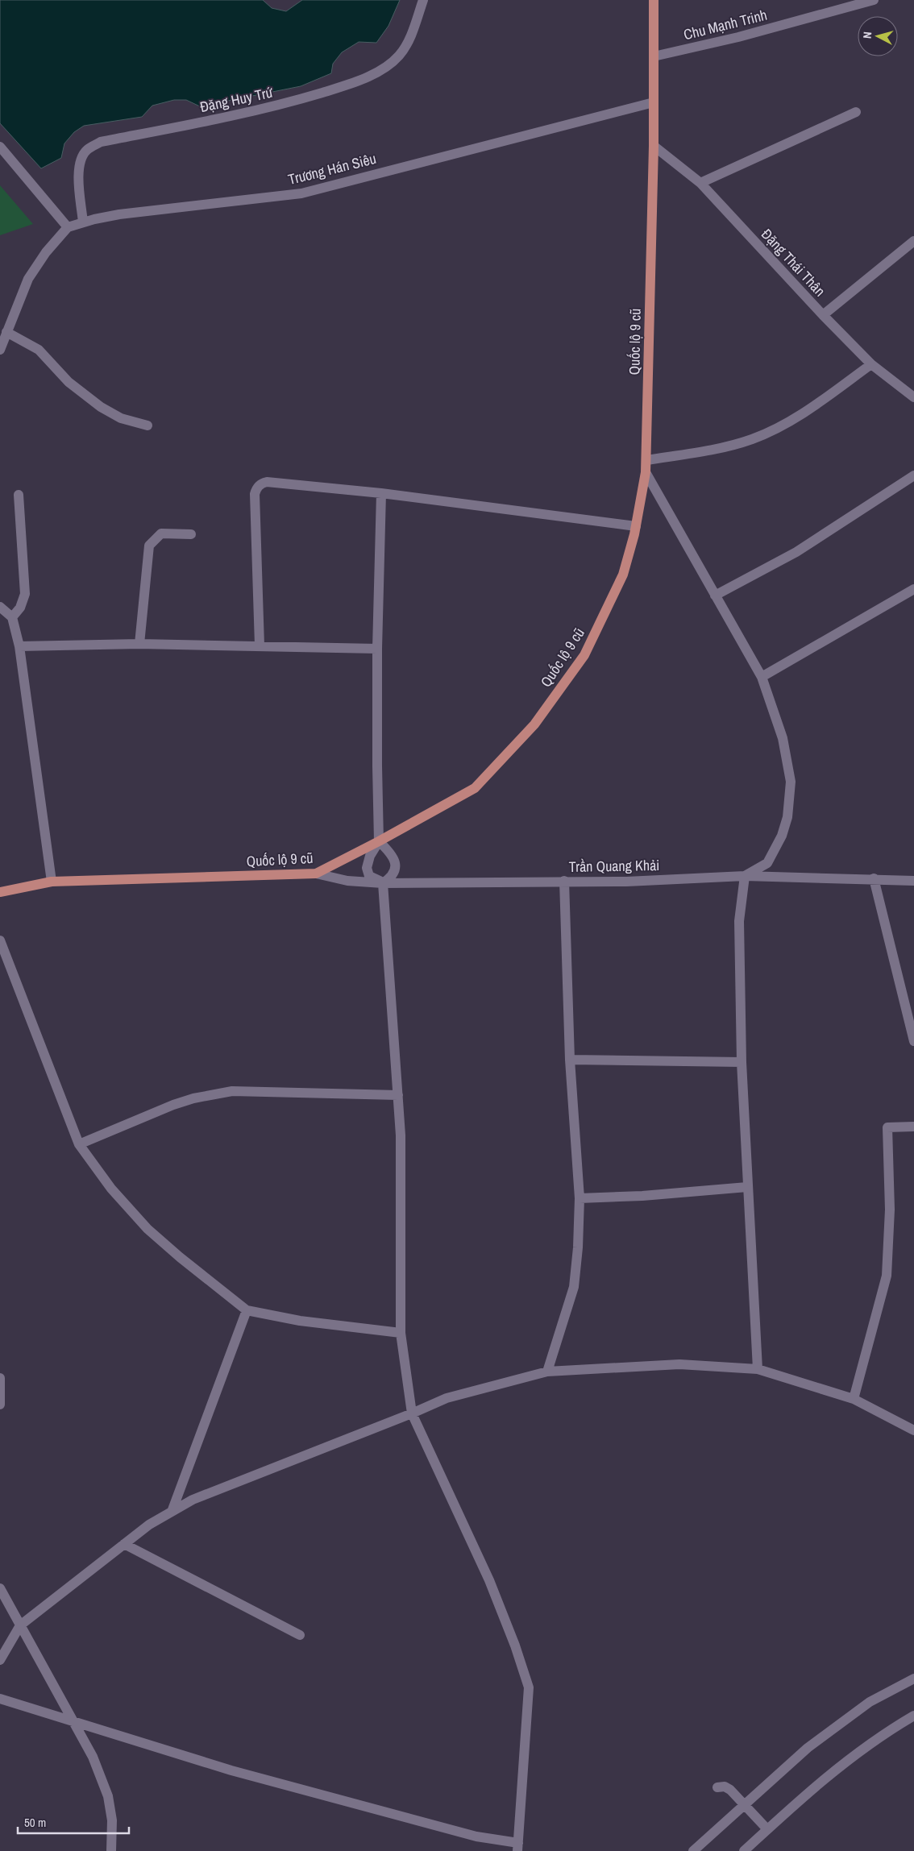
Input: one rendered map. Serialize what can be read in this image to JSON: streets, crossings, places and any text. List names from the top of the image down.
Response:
{
  "streets": {
    "main road": ["Quốc lộ 9 cũ"],
    "street": [
      "Chu Mạnh Trinh",
      "Đặng Huy Trứ",
      "Trương Hán Siêu",
      "Đặng Thái Thân",
      "Trần Quang Khải"
    ]
  },
  "crossings": [
    ["Chu Mạnh Trinh", "Quốc lộ 9 cũ"],
    ["Đặng Huy Trứ", "Trương Hán Siêu"],
    ["Trương Hán Siêu", "Quốc lộ 9 cũ"],
    ["Đặng Thái Thân", "Quốc lộ 9 cũ"],
    ["Quốc lộ 9 cũ", "Trần Quang Khải"]
  ],
  "scale_bar": "50 m",
  "north": "left"
}
